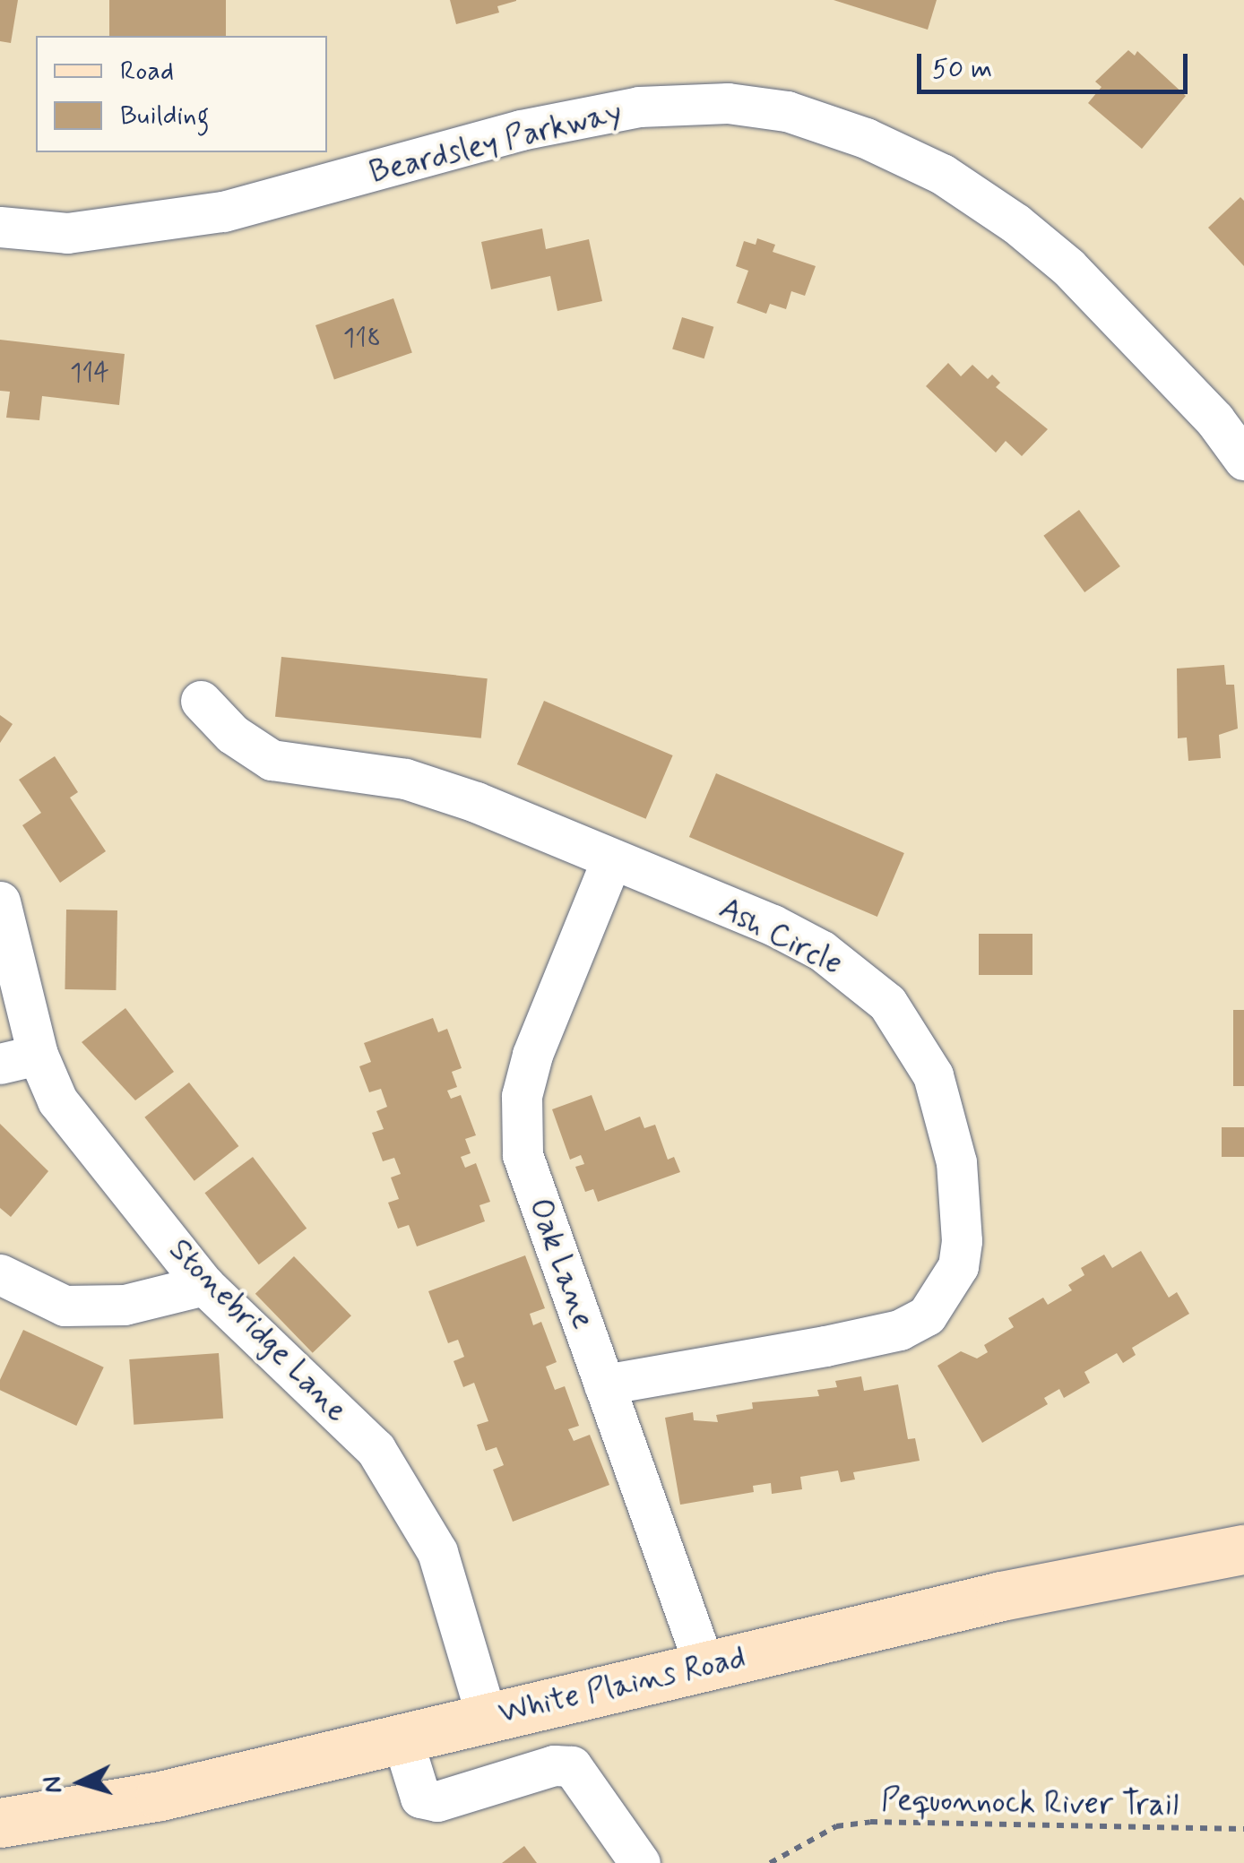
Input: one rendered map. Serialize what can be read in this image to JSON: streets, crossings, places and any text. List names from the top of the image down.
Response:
{
  "streets": {
    "main road": ["White Plains Road"],
    "street": [
      "Beardsley Parkway",
      "Ash Circle",
      "Oak Lane",
      "Stonebridge Lane"
    ],
    "path": ["Pequonnock River Trail"]
  },
  "crossings": [
    ["Ash Circle", "Oak Lane"],
    ["Oak Lane", "White Plains Road"],
    ["Stonebridge Lane", "White Plains Road"]
  ],
  "house_numbers": ["118", "114"],
  "legend": ["Road", "Building"],
  "scale_bar": "50 m",
  "north": "left"
}
